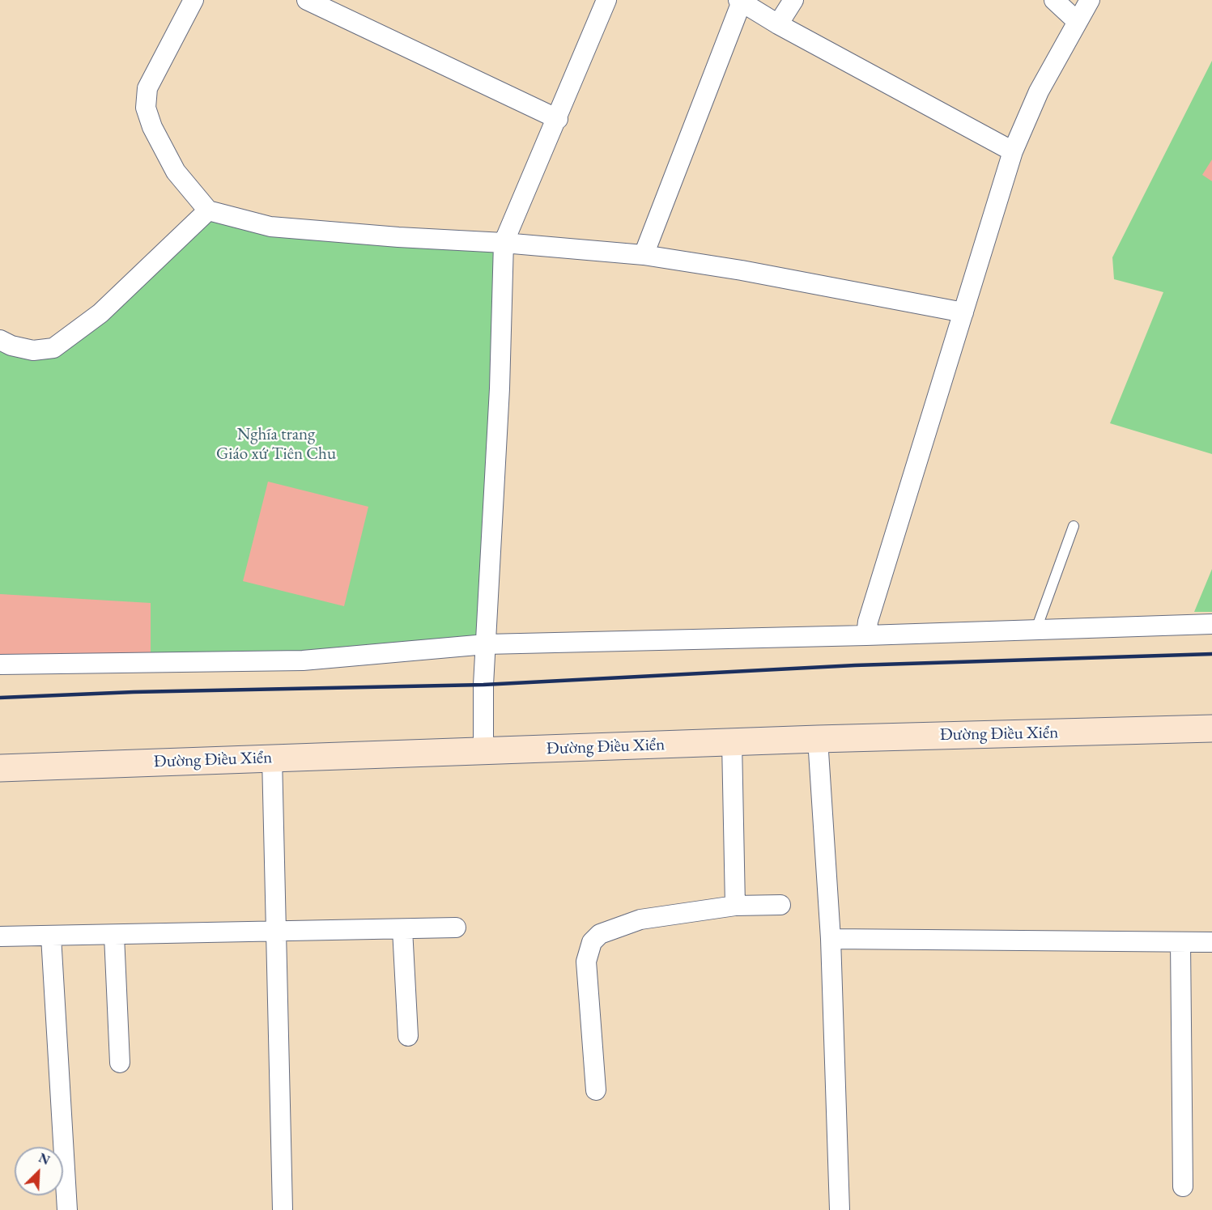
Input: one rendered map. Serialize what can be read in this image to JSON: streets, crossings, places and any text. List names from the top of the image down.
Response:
{
  "streets": {
    "street": ["Đường Điều Xiển"]
  },
  "parks": ["Nghĩa trang Giáo xứ Tiên Chu"],
  "north": "top right"
}
